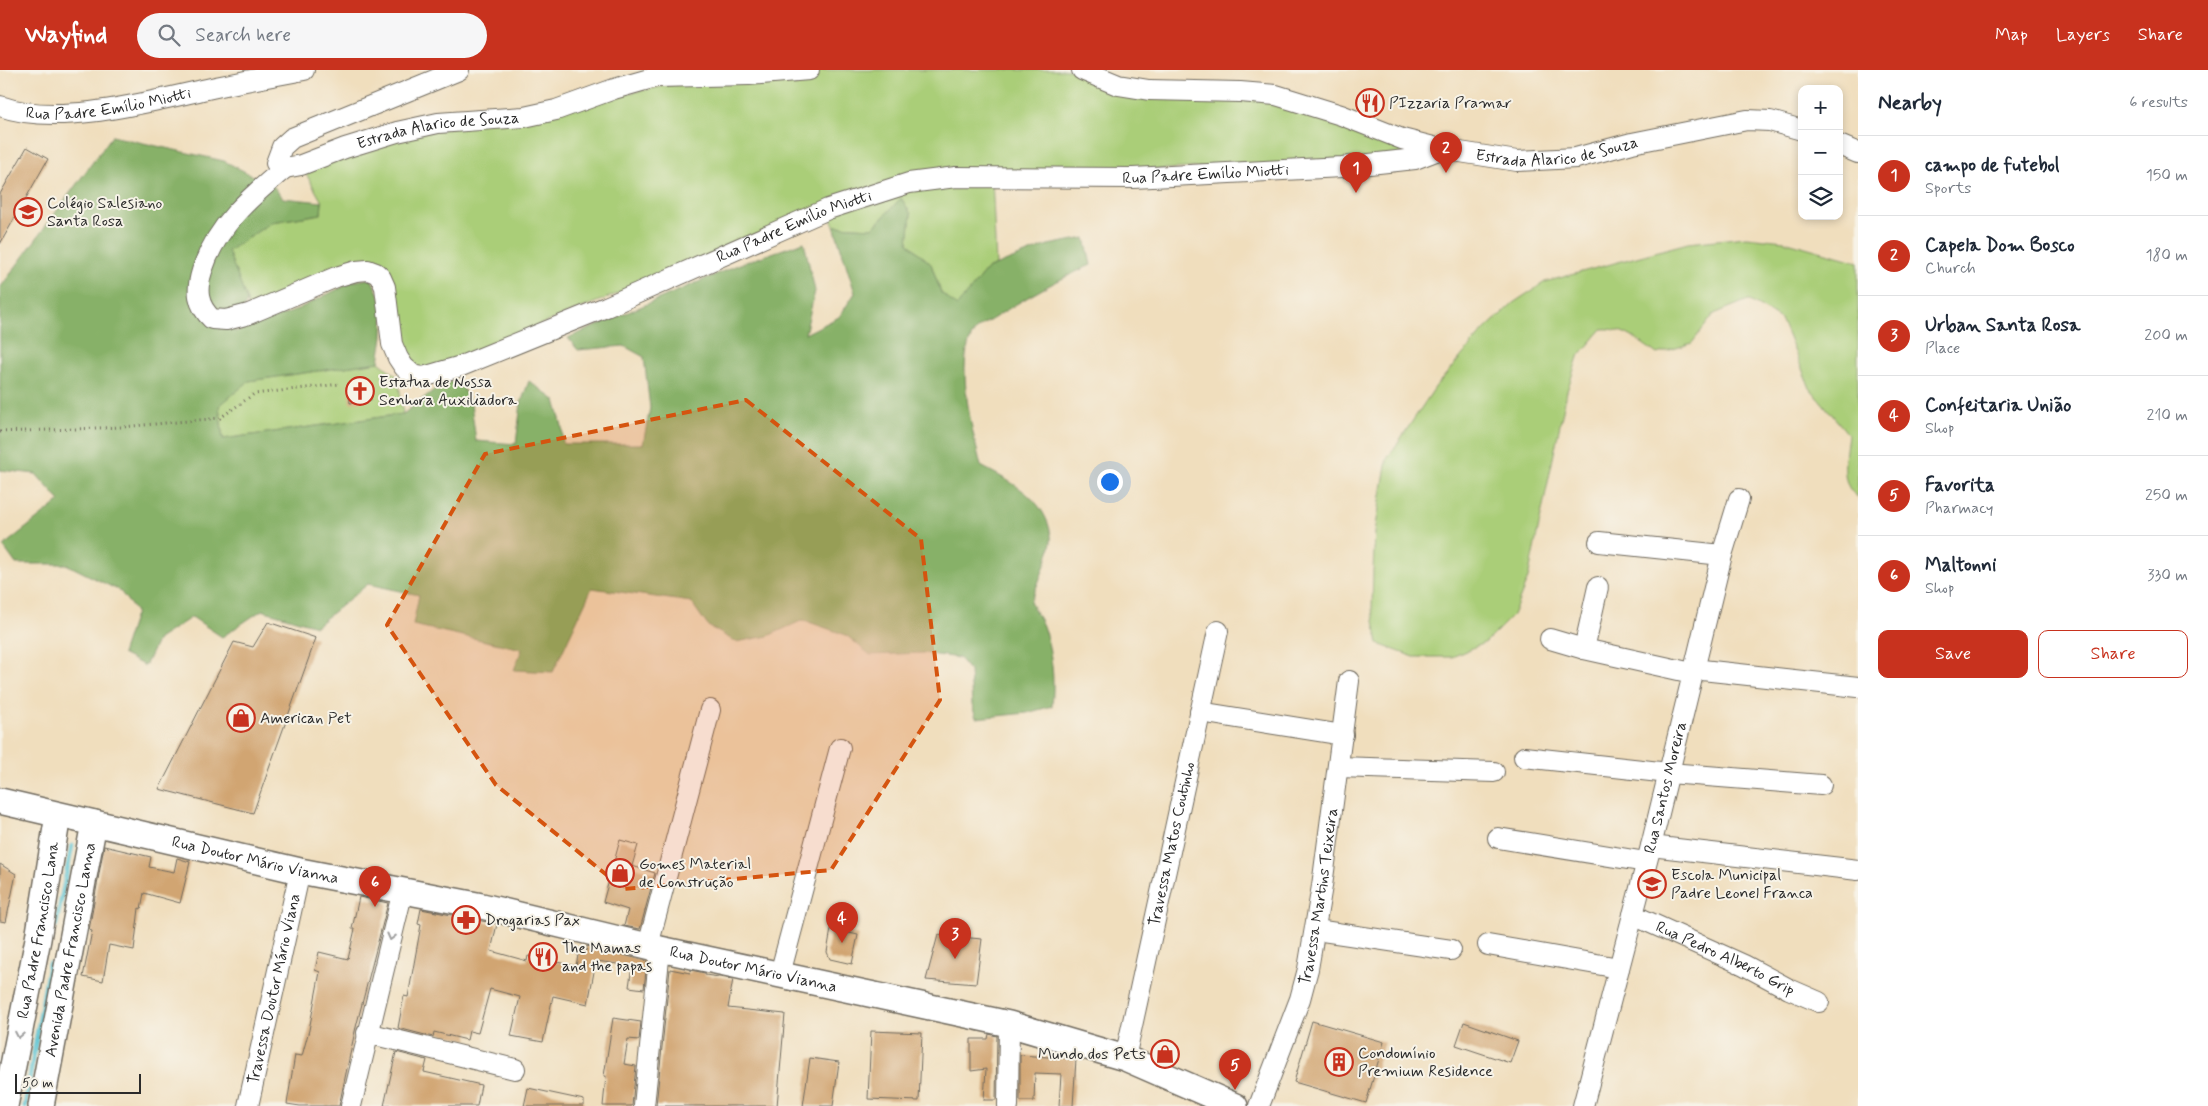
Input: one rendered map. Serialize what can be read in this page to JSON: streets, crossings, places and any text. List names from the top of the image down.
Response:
{
  "streets": {
    "main road": ["Rua Doutor Mário Vianna", "Rua Padre Francisco Lana", "Avenida Padre Francisco Lanna"],
    "street": [
      "Rua Padre Emílio Miotti",
      "Estrada Alarico de Souza",
      "Rua Santos Moreira",
      "Travessa Matos Coutinho",
      "Travessa Martins Teixeira",
      "Rua Pedro Alberto Grip",
      "Travessa Doutor Mário Viana"
    ]
  },
  "crossings": [
    ["Rua Padre Emílio Miotti", "Estrada Alarico de Souza"],
    ["Rua Santos Moreira", "Rua Pedro Alberto Grip"],
    ["Travessa Matos Coutinho", "Rua Doutor Mário Vianna"],
    ["Rua Doutor Mário Vianna", "Rua Padre Francisco Lana"],
    ["Rua Doutor Mário Vianna", "Avenida Padre Francisco Lanna"],
    ["Rua Doutor Mário Vianna", "Travessa Doutor Mário Viana"]
  ],
  "one_way": ["Rua Padre Francisco Lana"],
  "places": {
    "restaurant": ["PIzzaria Pramar", "The Mamas and the papas"],
    "school or university": ["Colégio Salesiano Santa Rosa", "Escola Municipal Padre Leonel Franca"],
    "church": ["Estatua de Nossa Senhora Auxiliadora"],
    "shop": ["American Pet", "Gomes Material de Construção", "Mundo dos Pets"],
    "pharmacy": ["Drogarias Pax"],
    "building": ["Condomínio Premium Residence"]
  },
  "scale_bar": "50 m",
  "page": {
    "header": "Wayfind",
    "search": "Search here",
    "nav": ["Map", "Layers", "Share"],
    "heading": ["Nearby", "6 results"],
    "map_buttons": ["+", "−"],
    "pins": [
      "2",
      "1",
      "6",
      "4",
      "3",
      "5"
    ],
    "list": [
      {
        "mark": "1",
        "name": "campo de futebol",
        "note": "Sports",
        "value": "150 m"
      },
      {
        "mark": "2",
        "name": "Capela Dom Bosco",
        "note": "Church",
        "value": "180 m"
      },
      {
        "mark": "3",
        "name": "Urban Santa Rosa",
        "note": "Place",
        "value": "200 m"
      },
      {
        "mark": "4",
        "name": "Confeitaria União",
        "note": "Shop",
        "value": "210 m"
      },
      {
        "mark": "5",
        "name": "Favorita",
        "note": "Pharmacy",
        "value": "250 m"
      },
      {
        "mark": "6",
        "name": "Maltonni",
        "note": "Shop",
        "value": "330 m"
      }
    ],
    "buttons": ["Save", "Share"],
    "scale": "50 m"
  }
}
